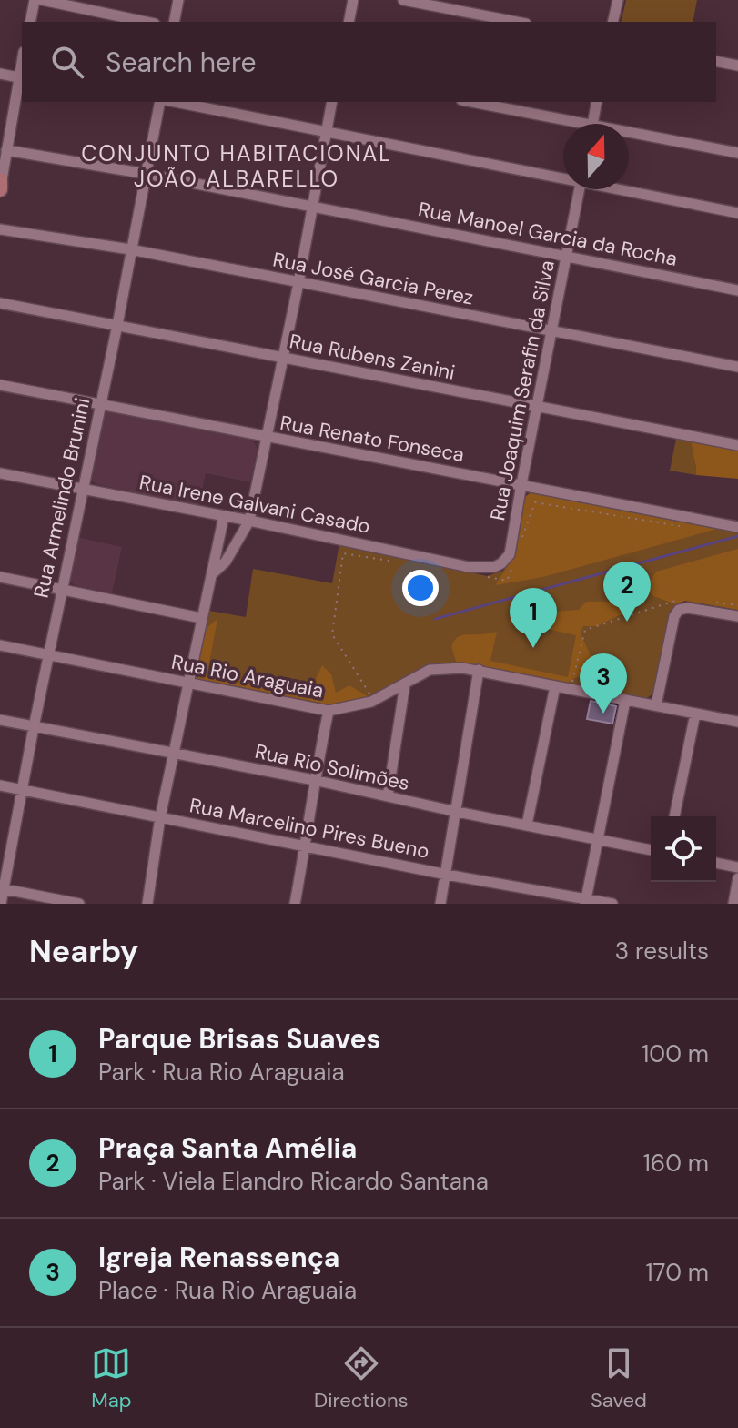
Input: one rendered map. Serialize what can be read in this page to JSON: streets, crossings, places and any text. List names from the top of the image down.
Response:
{
  "streets": {
    "street": [
      "Rua Manoel Garcia da Rocha",
      "Rua José Garcia Perez",
      "Rua Rubens Zanini",
      "Rua Joaquim Serafin da Silva",
      "Rua Renato Fonseca",
      "Rua Armelindo Brunini",
      "Rua Irene Galvani Casado",
      "Rua Rio Araguaia",
      "Rua Rio Solimões",
      "Rua Marcelino Pires Bueno"
    ]
  },
  "crossings": [
    ["Rua Manoel Garcia da Rocha", "Rua Joaquim Serafin da Silva"],
    ["Rua Manoel Garcia da Rocha", "Rua Armelindo Brunini"],
    ["Rua José Garcia Perez", "Rua Joaquim Serafin da Silva"],
    ["Rua José Garcia Perez", "Rua Armelindo Brunini"],
    ["Rua Rubens Zanini", "Rua Joaquim Serafin da Silva"],
    ["Rua Rubens Zanini", "Rua Armelindo Brunini"],
    ["Rua Joaquim Serafin da Silva", "Rua Renato Fonseca"],
    ["Rua Joaquim Serafin da Silva", "Rua Irene Galvani Casado"],
    ["Rua Renato Fonseca", "Rua Armelindo Brunini"],
    ["Rua Armelindo Brunini", "Rua Irene Galvani Casado"],
    ["Rua Armelindo Brunini", "Rua Rio Araguaia"],
    ["Rua Armelindo Brunini", "Rua Rio Solimões"],
    ["Rua Armelindo Brunini", "Rua Marcelino Pires Bueno"]
  ],
  "districts": ["CONJUNTO HABITACIONAL JOÃO ALBARELLO"],
  "north": "top",
  "page": {
    "search": "Search here",
    "pins": ["2", "1", "3"],
    "heading": ["Nearby", "3 results"],
    "list": [
      {
        "mark": "1",
        "name": "Parque Brisas Suaves",
        "note": "Park · Rua Rio Araguaia",
        "value": "100 m"
      },
      {
        "mark": "2",
        "name": "Praça Santa Amélia",
        "note": "Park · Viela Elandro Ricardo Santana",
        "value": "160 m"
      },
      {
        "mark": "3",
        "name": "Igreja Renassença",
        "note": "Place · Rua Rio Araguaia",
        "value": "170 m"
      }
    ],
    "nav": ["Map", "Directions", "Saved"]
  }
}
